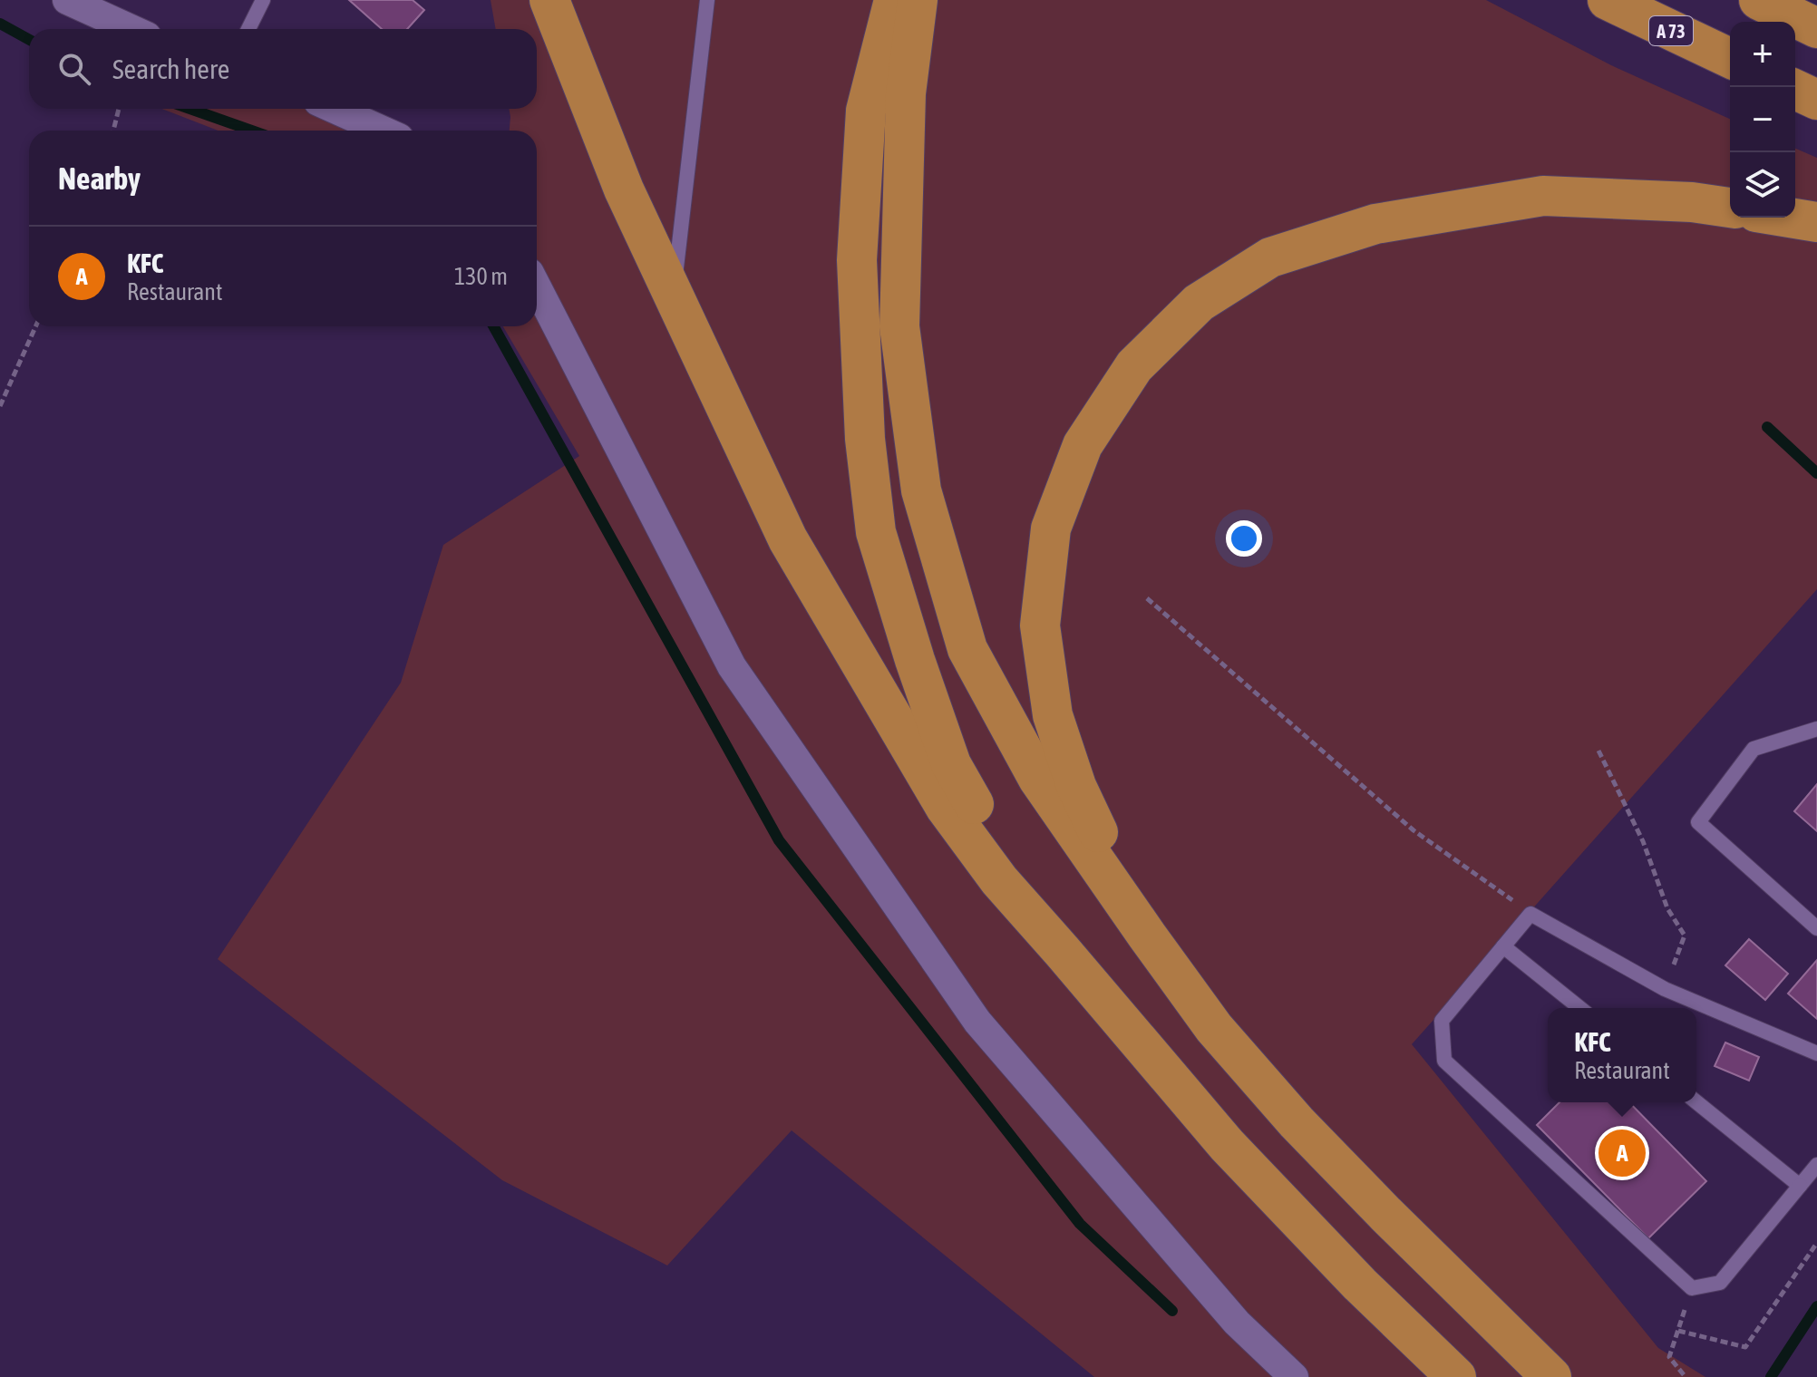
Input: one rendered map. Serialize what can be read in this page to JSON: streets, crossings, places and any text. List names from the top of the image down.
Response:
{
  "streets": {
    "highway": ["A 73"]
  },
  "page": {
    "map_buttons": ["+", "−"],
    "search": "Search here",
    "heading": "Nearby",
    "list": [
      {
        "mark": "A",
        "name": "KFC",
        "note": "Restaurant",
        "value": "130 m"
      }
    ],
    "popup": ["KFC", "Restaurant"],
    "pins": "A"
  }
}
